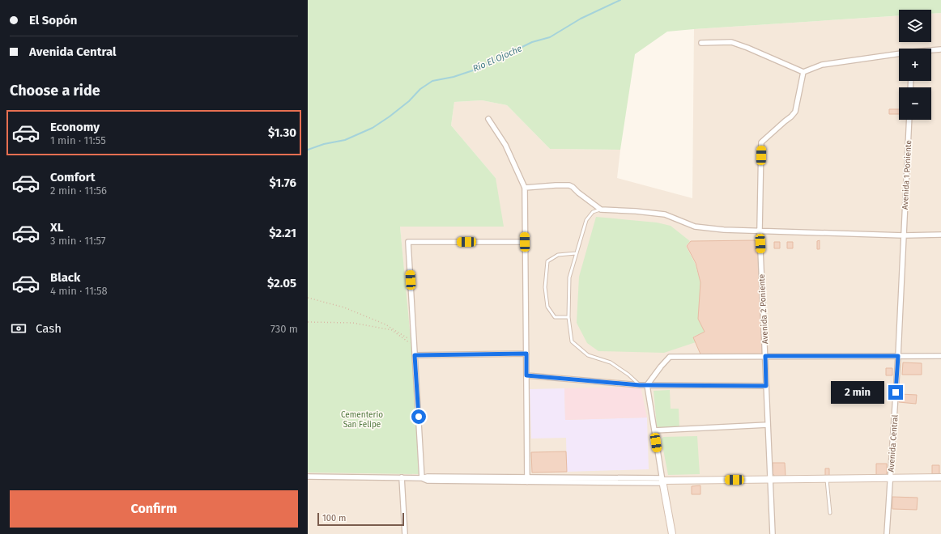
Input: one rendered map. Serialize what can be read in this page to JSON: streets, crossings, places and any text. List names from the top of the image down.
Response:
{
  "streets": {
    "street": ["Avenida 1 Poniente", "Avenida 2 Poniente", "Avenida Central"]
  },
  "crossings": [
    ["Avenida 1 Poniente", "Avenida Central"]
  ],
  "water": ["Río El Ojoche"],
  "parks": ["Cementerio San Felipe"],
  "scale_bar": "100 m",
  "page": {
    "banner": ["El Sopón", "Avenida Central"],
    "map_buttons": ["+", "−"],
    "heading": "Choose a ride",
    "list": [
      {
        "name": "Economy",
        "note": "1 min · 11:55",
        "value": "$1.30"
      },
      {
        "name": "Comfort",
        "note": "2 min · 11:56",
        "value": "$1.76"
      },
      {
        "name": "XL",
        "note": "3 min · 11:57",
        "value": "$2.21"
      },
      {
        "name": "Black",
        "note": "4 min · 11:58",
        "value": "$2.05"
      }
    ],
    "pay": ["Cash", "730 m"],
    "bubble": "2 min",
    "buttons": "Confirm",
    "scale": "100 m"
  }
}
